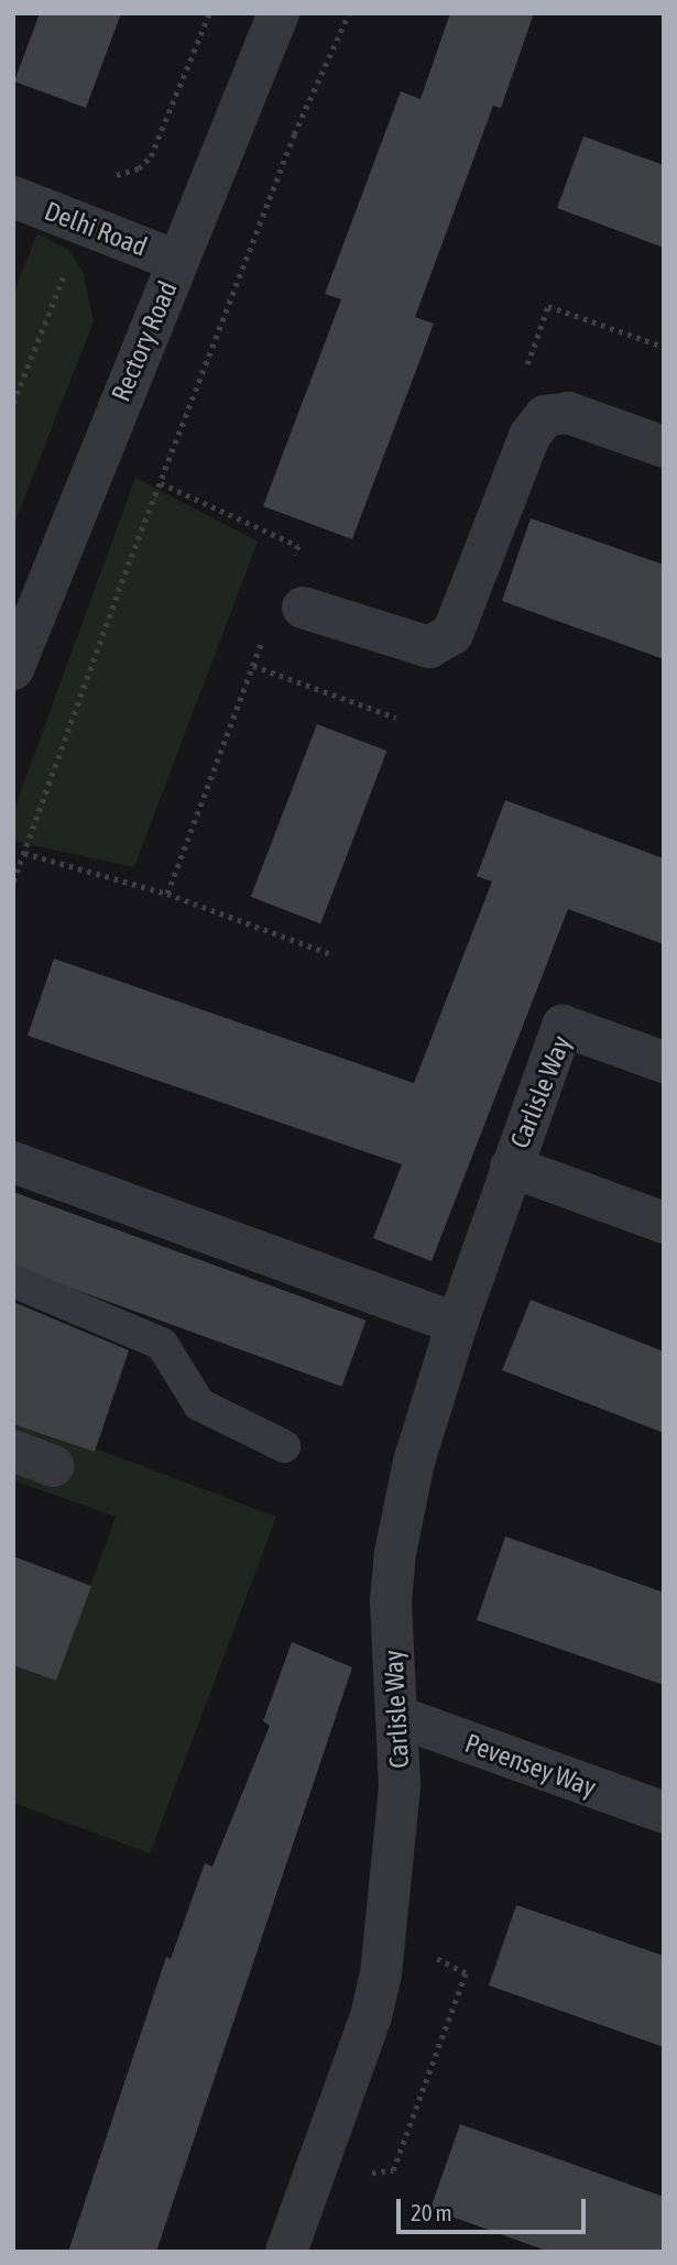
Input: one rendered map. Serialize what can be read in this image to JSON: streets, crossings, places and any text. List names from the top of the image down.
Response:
{
  "streets": {
    "street": [
      "Delhi Road",
      "Rectory Road",
      "Carlisle Way",
      "Pevensey Way"
    ]
  },
  "crossings": [
    ["Delhi Road", "Rectory Road"],
    ["Carlisle Way", "Pevensey Way"]
  ],
  "scale_bar": "20 m"
}
